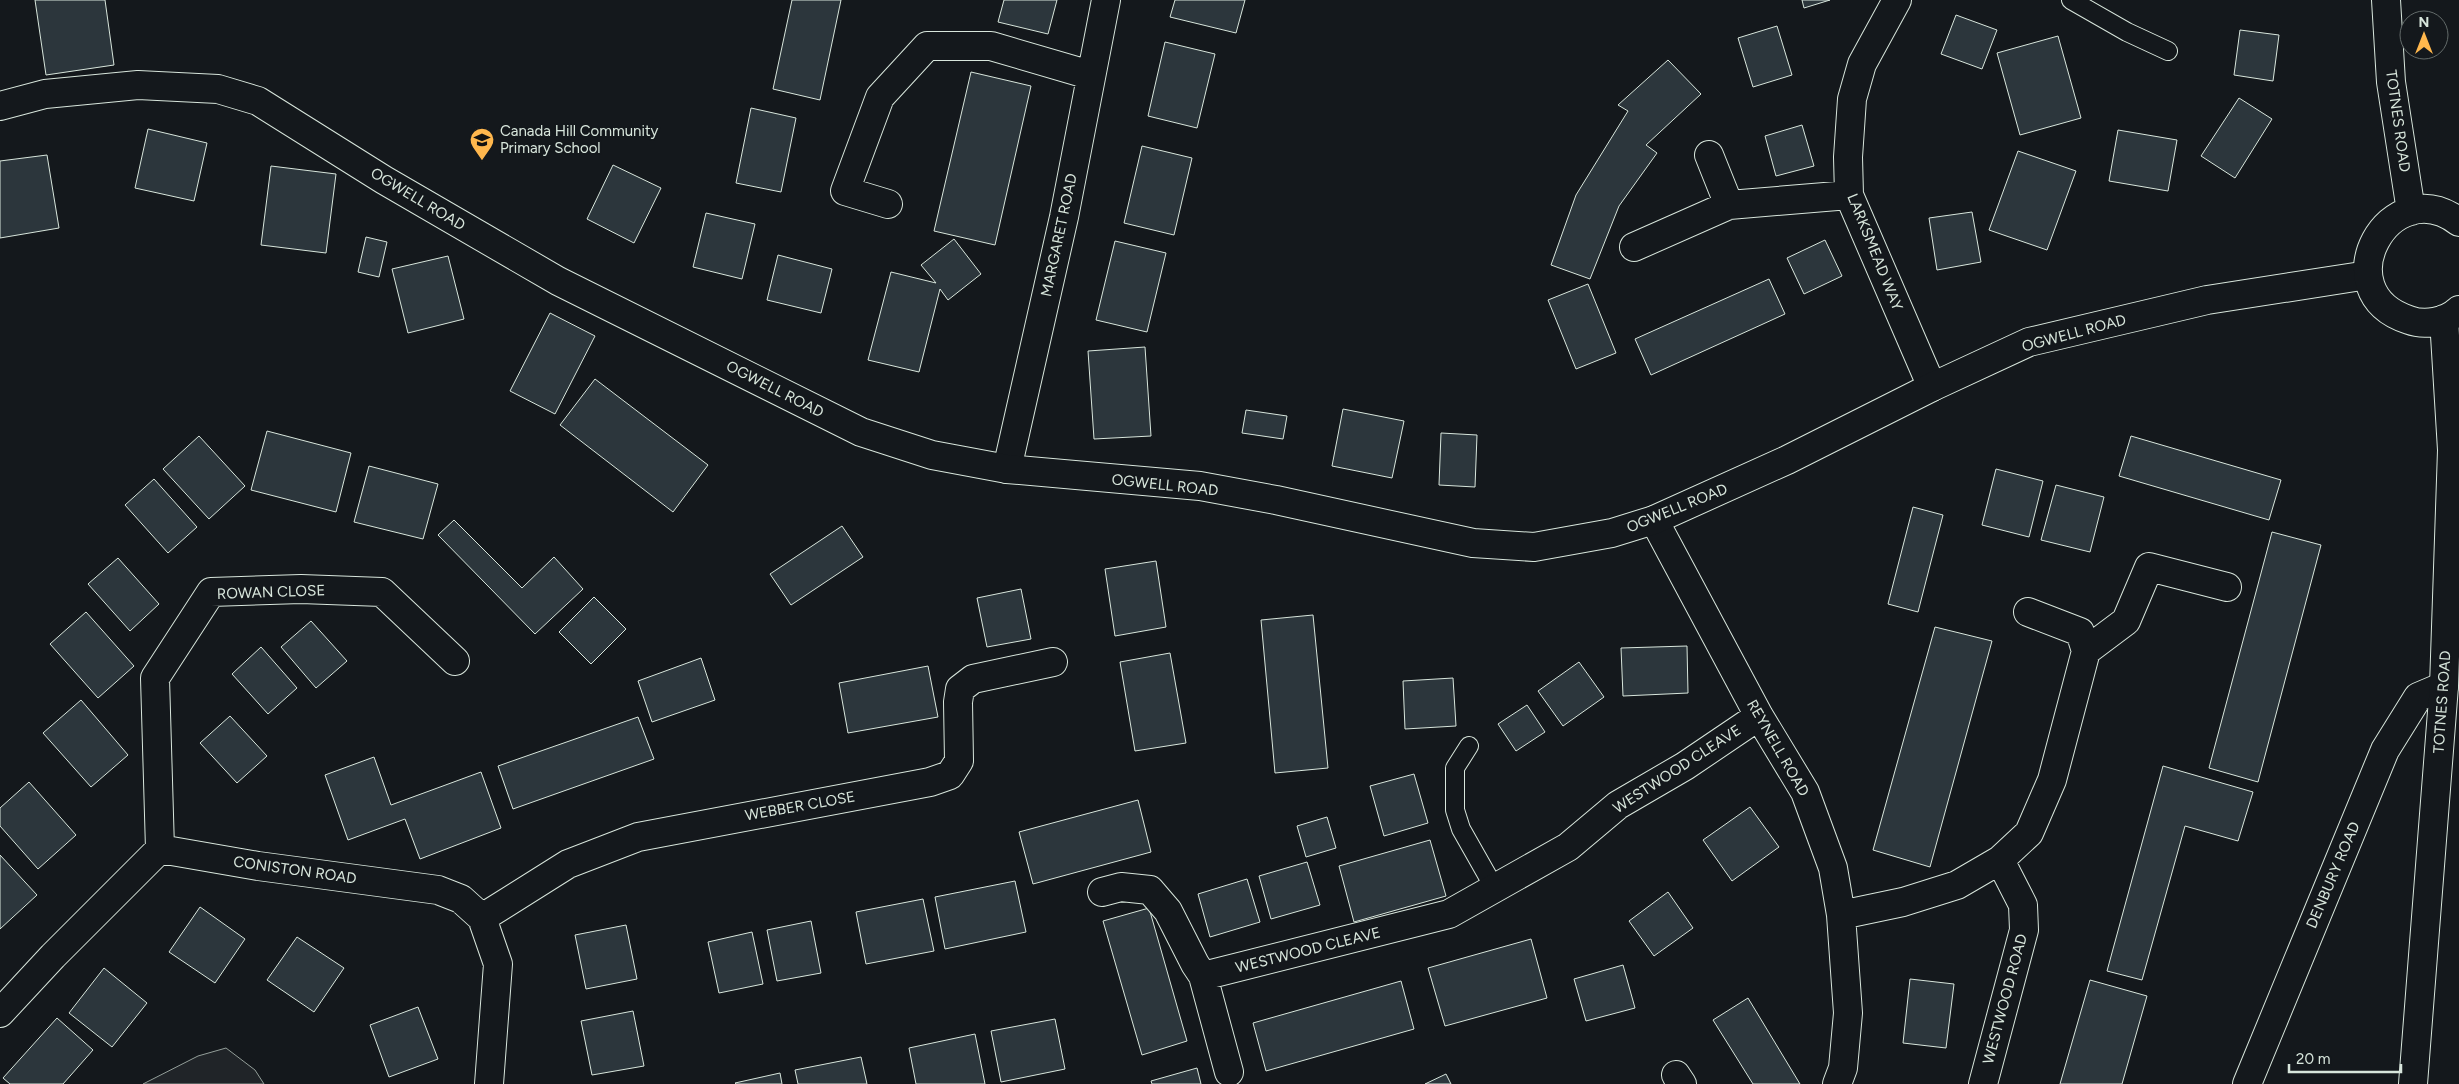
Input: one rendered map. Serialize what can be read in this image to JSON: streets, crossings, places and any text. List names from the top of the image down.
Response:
{
  "streets": {
    "street": [
      "TOTNES ROAD",
      "OGWELL ROAD",
      "MARGARET ROAD",
      "LARKSMEAD WAY",
      "ROWAN CLOSE",
      "REYNELL ROAD",
      "WESTWOOD CLEAVE",
      "WEBBER CLOSE",
      "CONISTON ROAD",
      "DENBURY ROAD",
      "WESTWOOD ROAD"
    ]
  },
  "crossings": [
    ["TOTNES ROAD", "DENBURY ROAD"],
    ["OGWELL ROAD", "MARGARET ROAD"],
    ["OGWELL ROAD", "LARKSMEAD WAY"],
    ["OGWELL ROAD", "REYNELL ROAD"],
    ["ROWAN CLOSE", "CONISTON ROAD"],
    ["REYNELL ROAD", "WESTWOOD CLEAVE"],
    ["WEBBER CLOSE", "CONISTON ROAD"]
  ],
  "places": {
    "school or university": ["Canada Hill Community Primary School"]
  },
  "scale_bar": "20 m",
  "north": "top"
}
